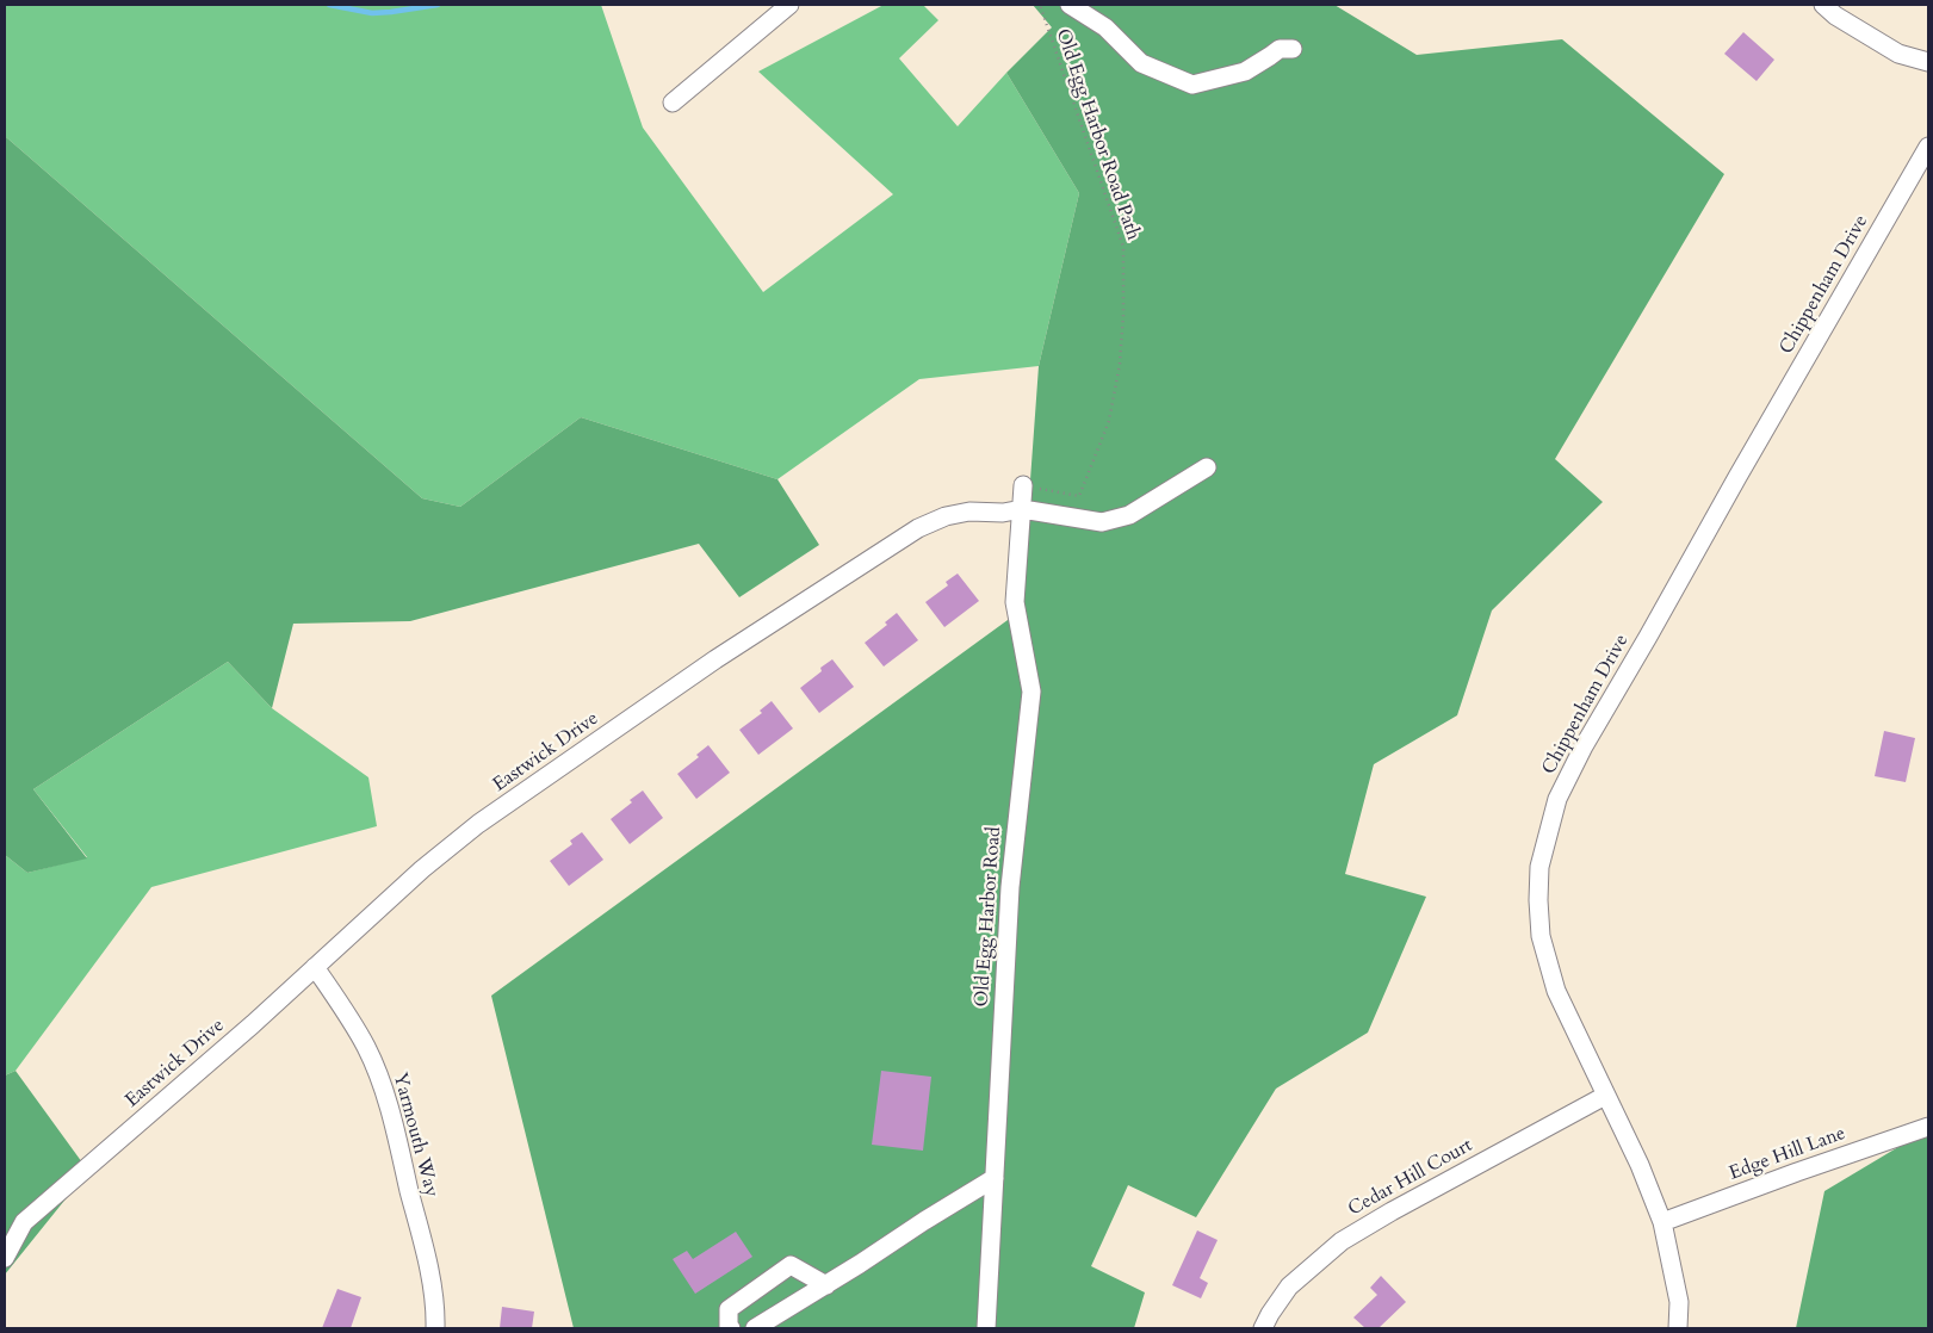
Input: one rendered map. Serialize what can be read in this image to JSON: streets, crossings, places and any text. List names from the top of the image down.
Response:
{
  "streets": {
    "street": [
      "Chippenham Drive",
      "Eastwick Drive",
      "Old Egg Harbor Road",
      "Yarmouth Way",
      "Edge Hill Lane",
      "Cedar Hill Court"
    ],
    "path": ["Old Egg Harbor Road Path"]
  },
  "crossings": [
    ["Old Egg Harbor Road Path", "Old Egg Harbor Road"],
    ["Chippenham Drive", "Edge Hill Lane"],
    ["Chippenham Drive", "Cedar Hill Court"],
    ["Eastwick Drive", "Old Egg Harbor Road"],
    ["Eastwick Drive", "Yarmouth Way"]
  ]
}
